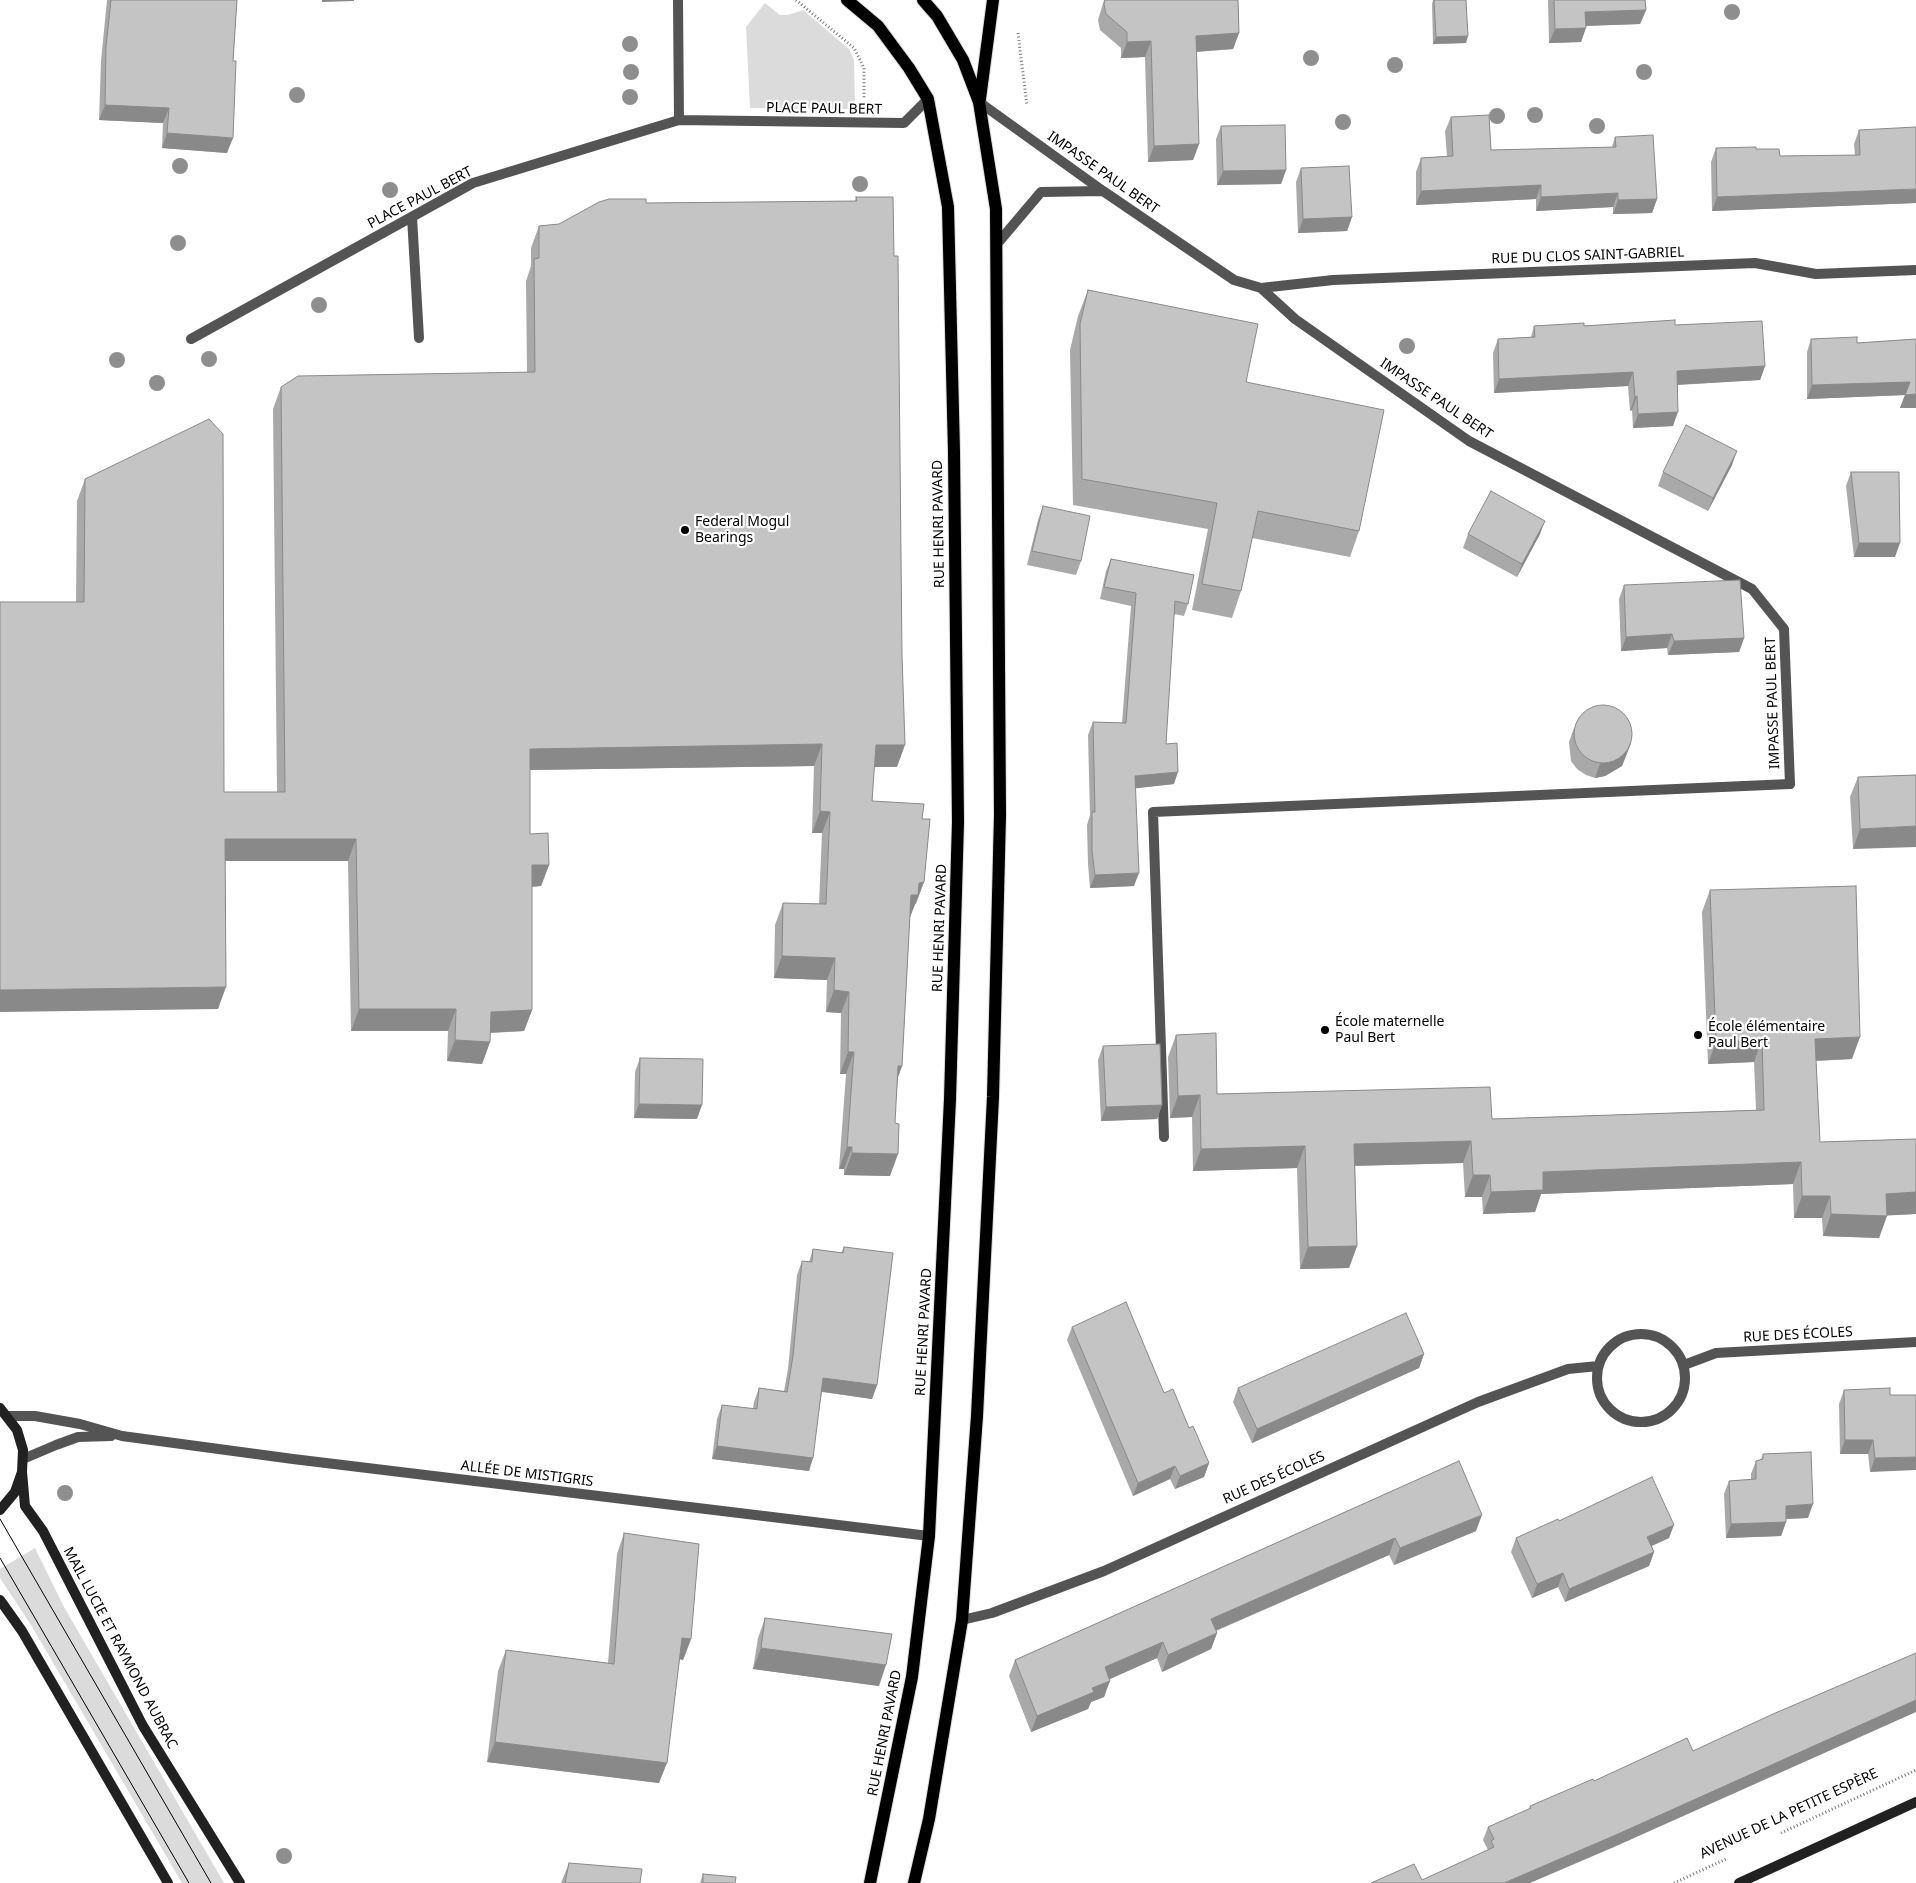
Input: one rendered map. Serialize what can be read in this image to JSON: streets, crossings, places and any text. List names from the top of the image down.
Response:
{
  "streets": {
    "main road": ["RUE HENRI PAVARD"],
    "street": [
      "PLACE PAUL BERT",
      "IMPASSE PAUL BERT",
      "RUE DU CLOS SAINT-GABRIEL",
      "RUE DES ÉCOLES",
      "ALLÉE DE MISTIGRIS",
      "MAIL LUCIE ET RAYMOND AUBRAC"
    ],
    "path": ["AVENUE DE LA PETITE ESPÈRE"]
  },
  "crossings": [
    ["PLACE PAUL BERT", "RUE HENRI PAVARD"],
    ["IMPASSE PAUL BERT", "RUE DU CLOS SAINT-GABRIEL"],
    ["RUE HENRI PAVARD", "ALLÉE DE MISTIGRIS"]
  ],
  "places": ["Federal Mogul Bearings", "École maternelle Paul Bert", "École élémentaire Paul Bert"]
}
